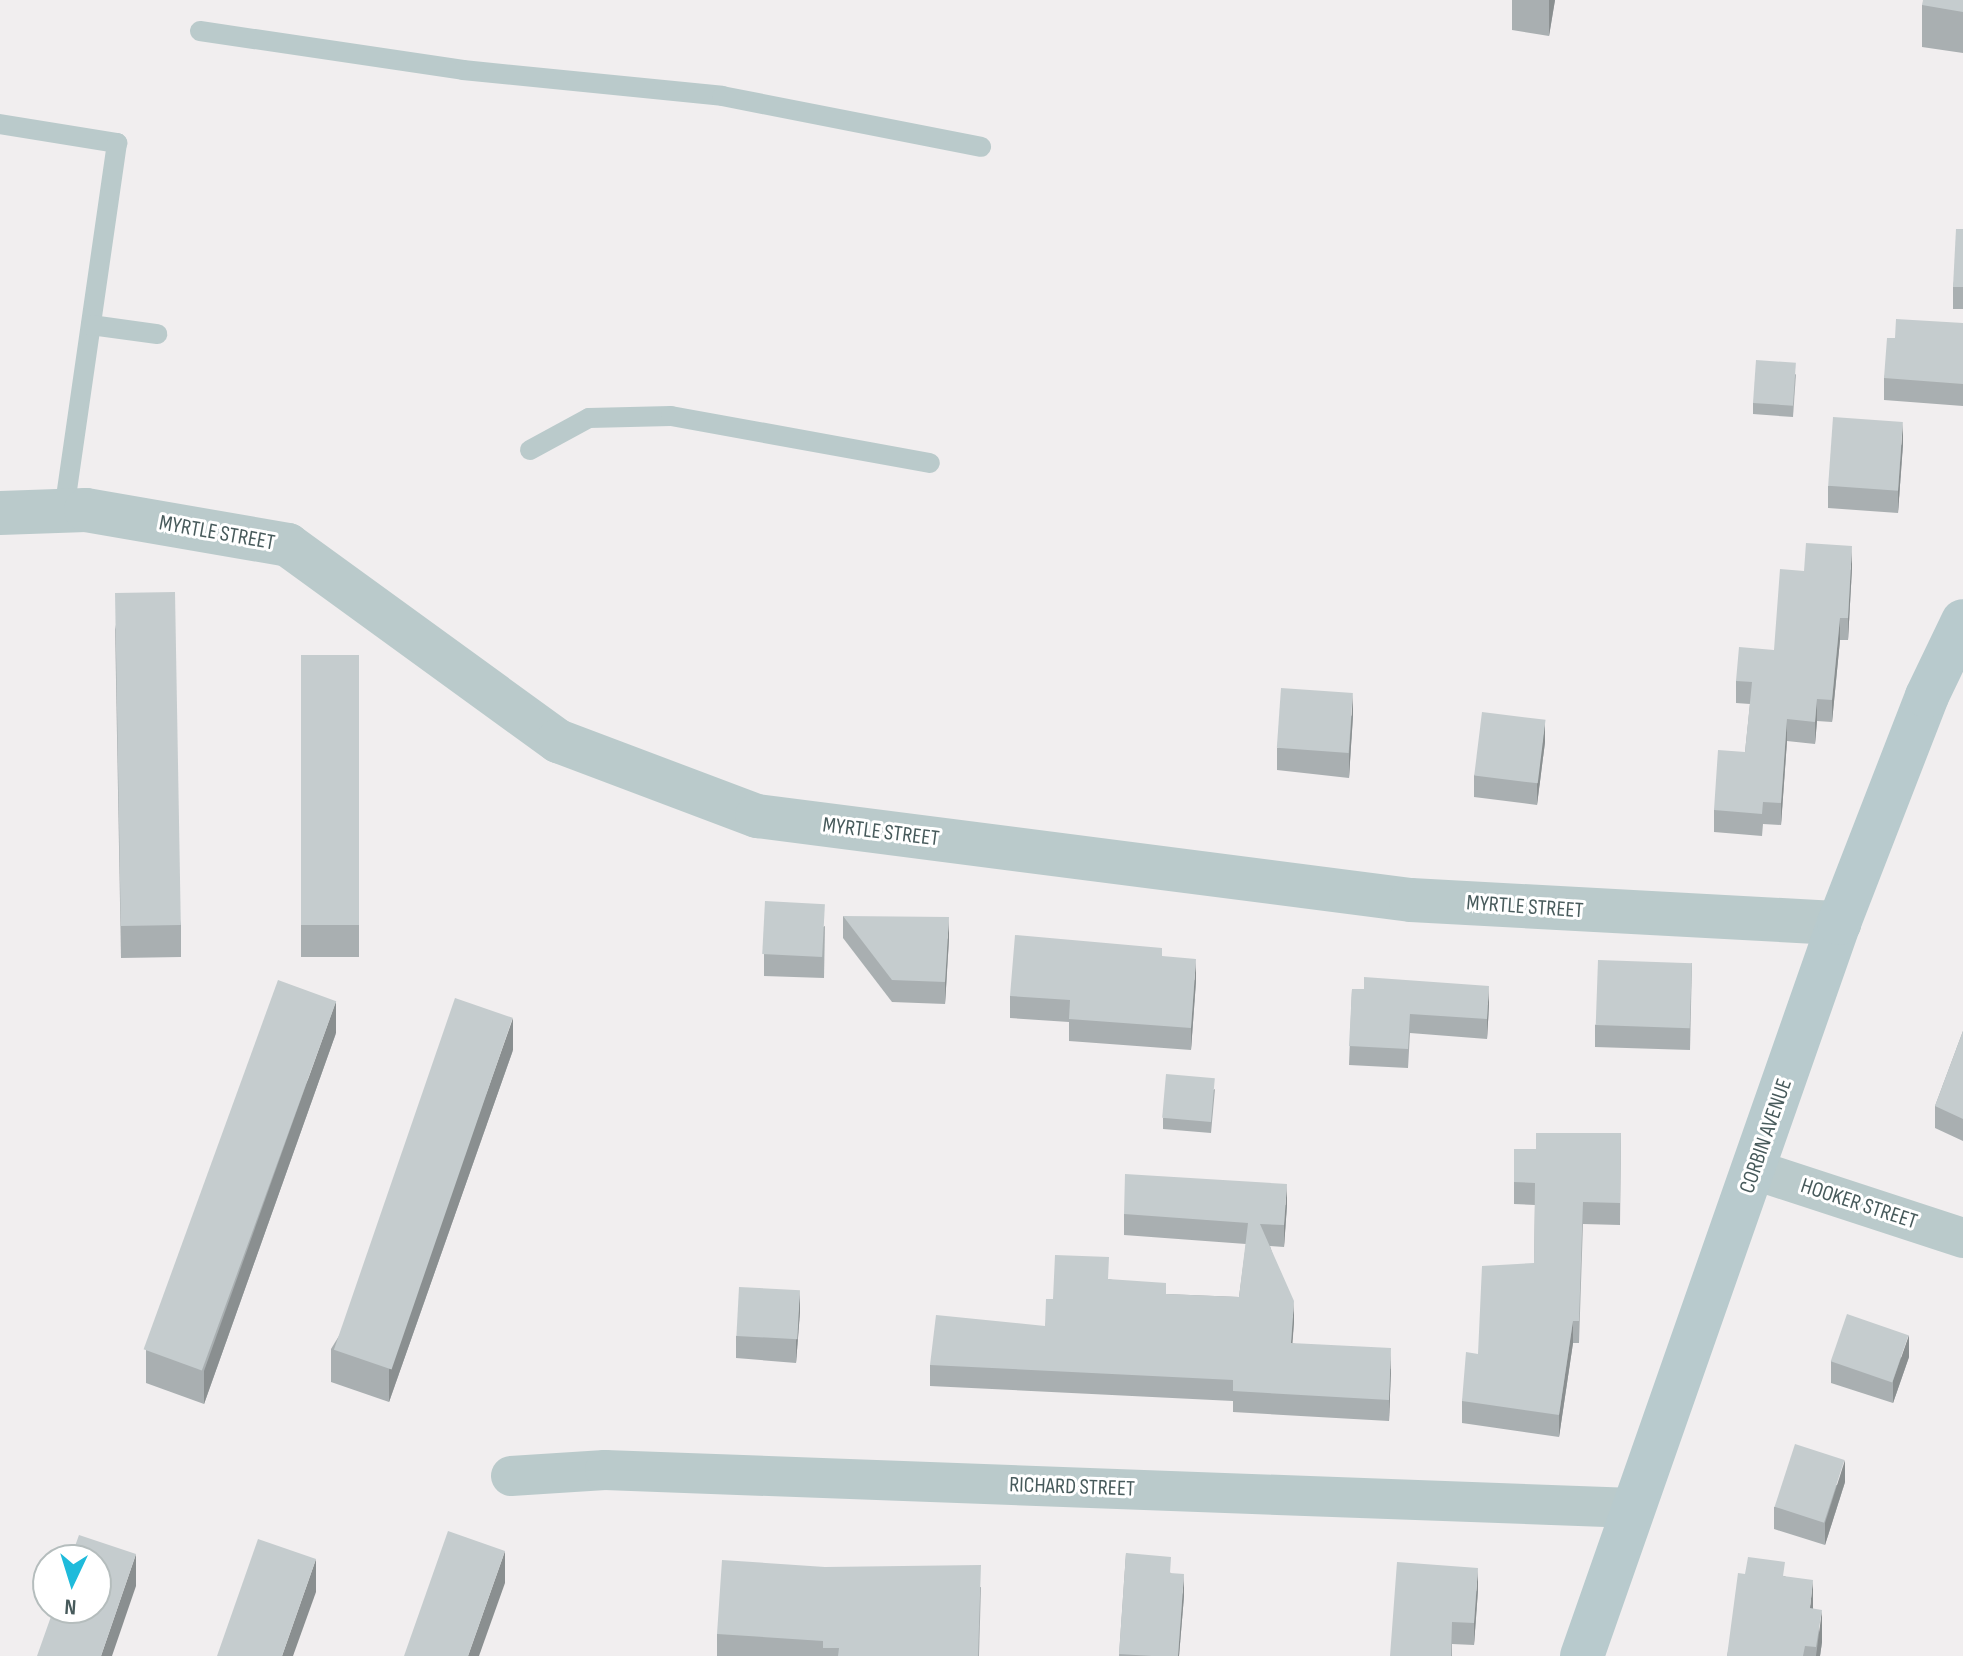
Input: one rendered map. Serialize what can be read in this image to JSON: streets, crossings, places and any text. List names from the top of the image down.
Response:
{
  "streets": {
    "main road": ["CORBIN AVENUE"],
    "street": ["MYRTLE STREET", "HOOKER STREET", "RICHARD STREET"]
  },
  "crossings": [
    ["MYRTLE STREET", "CORBIN AVENUE"],
    ["CORBIN AVENUE", "HOOKER STREET"],
    ["CORBIN AVENUE", "RICHARD STREET"]
  ],
  "north": "bottom"
}
